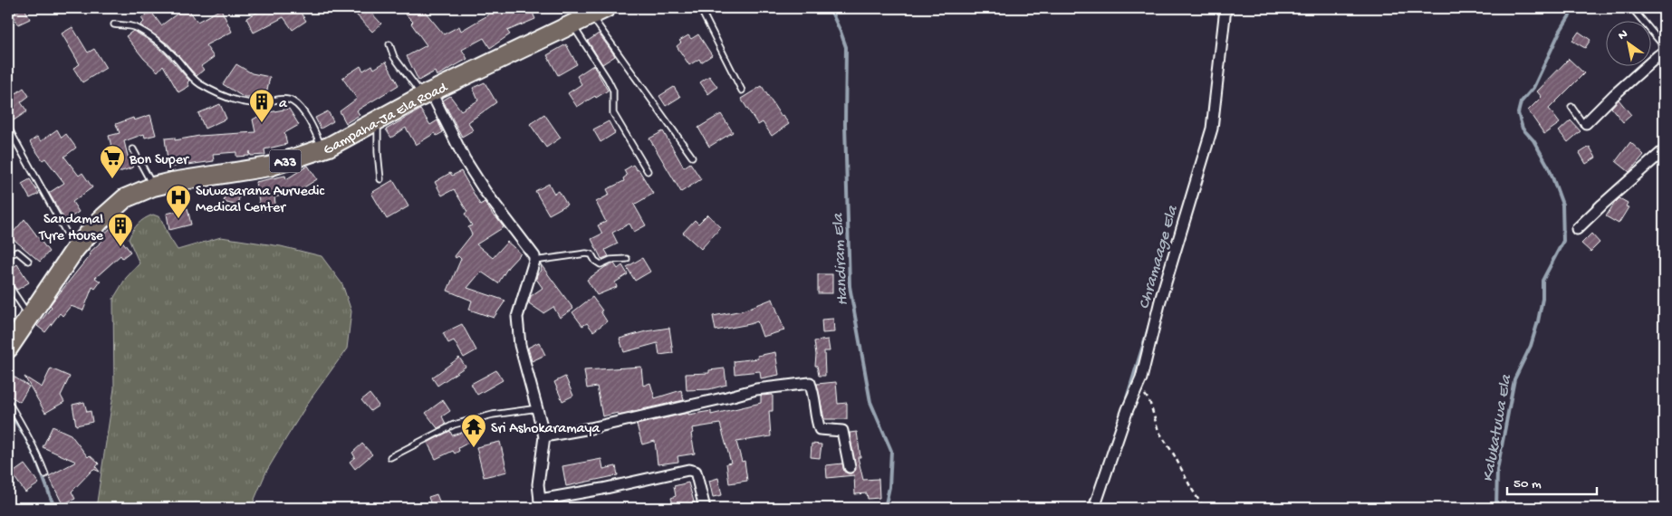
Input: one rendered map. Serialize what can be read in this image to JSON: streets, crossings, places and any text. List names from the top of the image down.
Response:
{
  "streets": {
    "highway": ["Gampaha-Ja Ela Road", "A33"]
  },
  "water": ["Chramaage Ela", "Handiram Ela", "Kalukatuwa Ela"],
  "places": {
    "building": ["a", "Sandamal Tyre House"],
    "supermarket": ["Bon Super"],
    "hospital": ["Suwasarana Aurvedic Medical Center"],
    "temple": ["Sri Ashokaramaya"]
  },
  "scale_bar": "50 m",
  "north": "top left"
}
